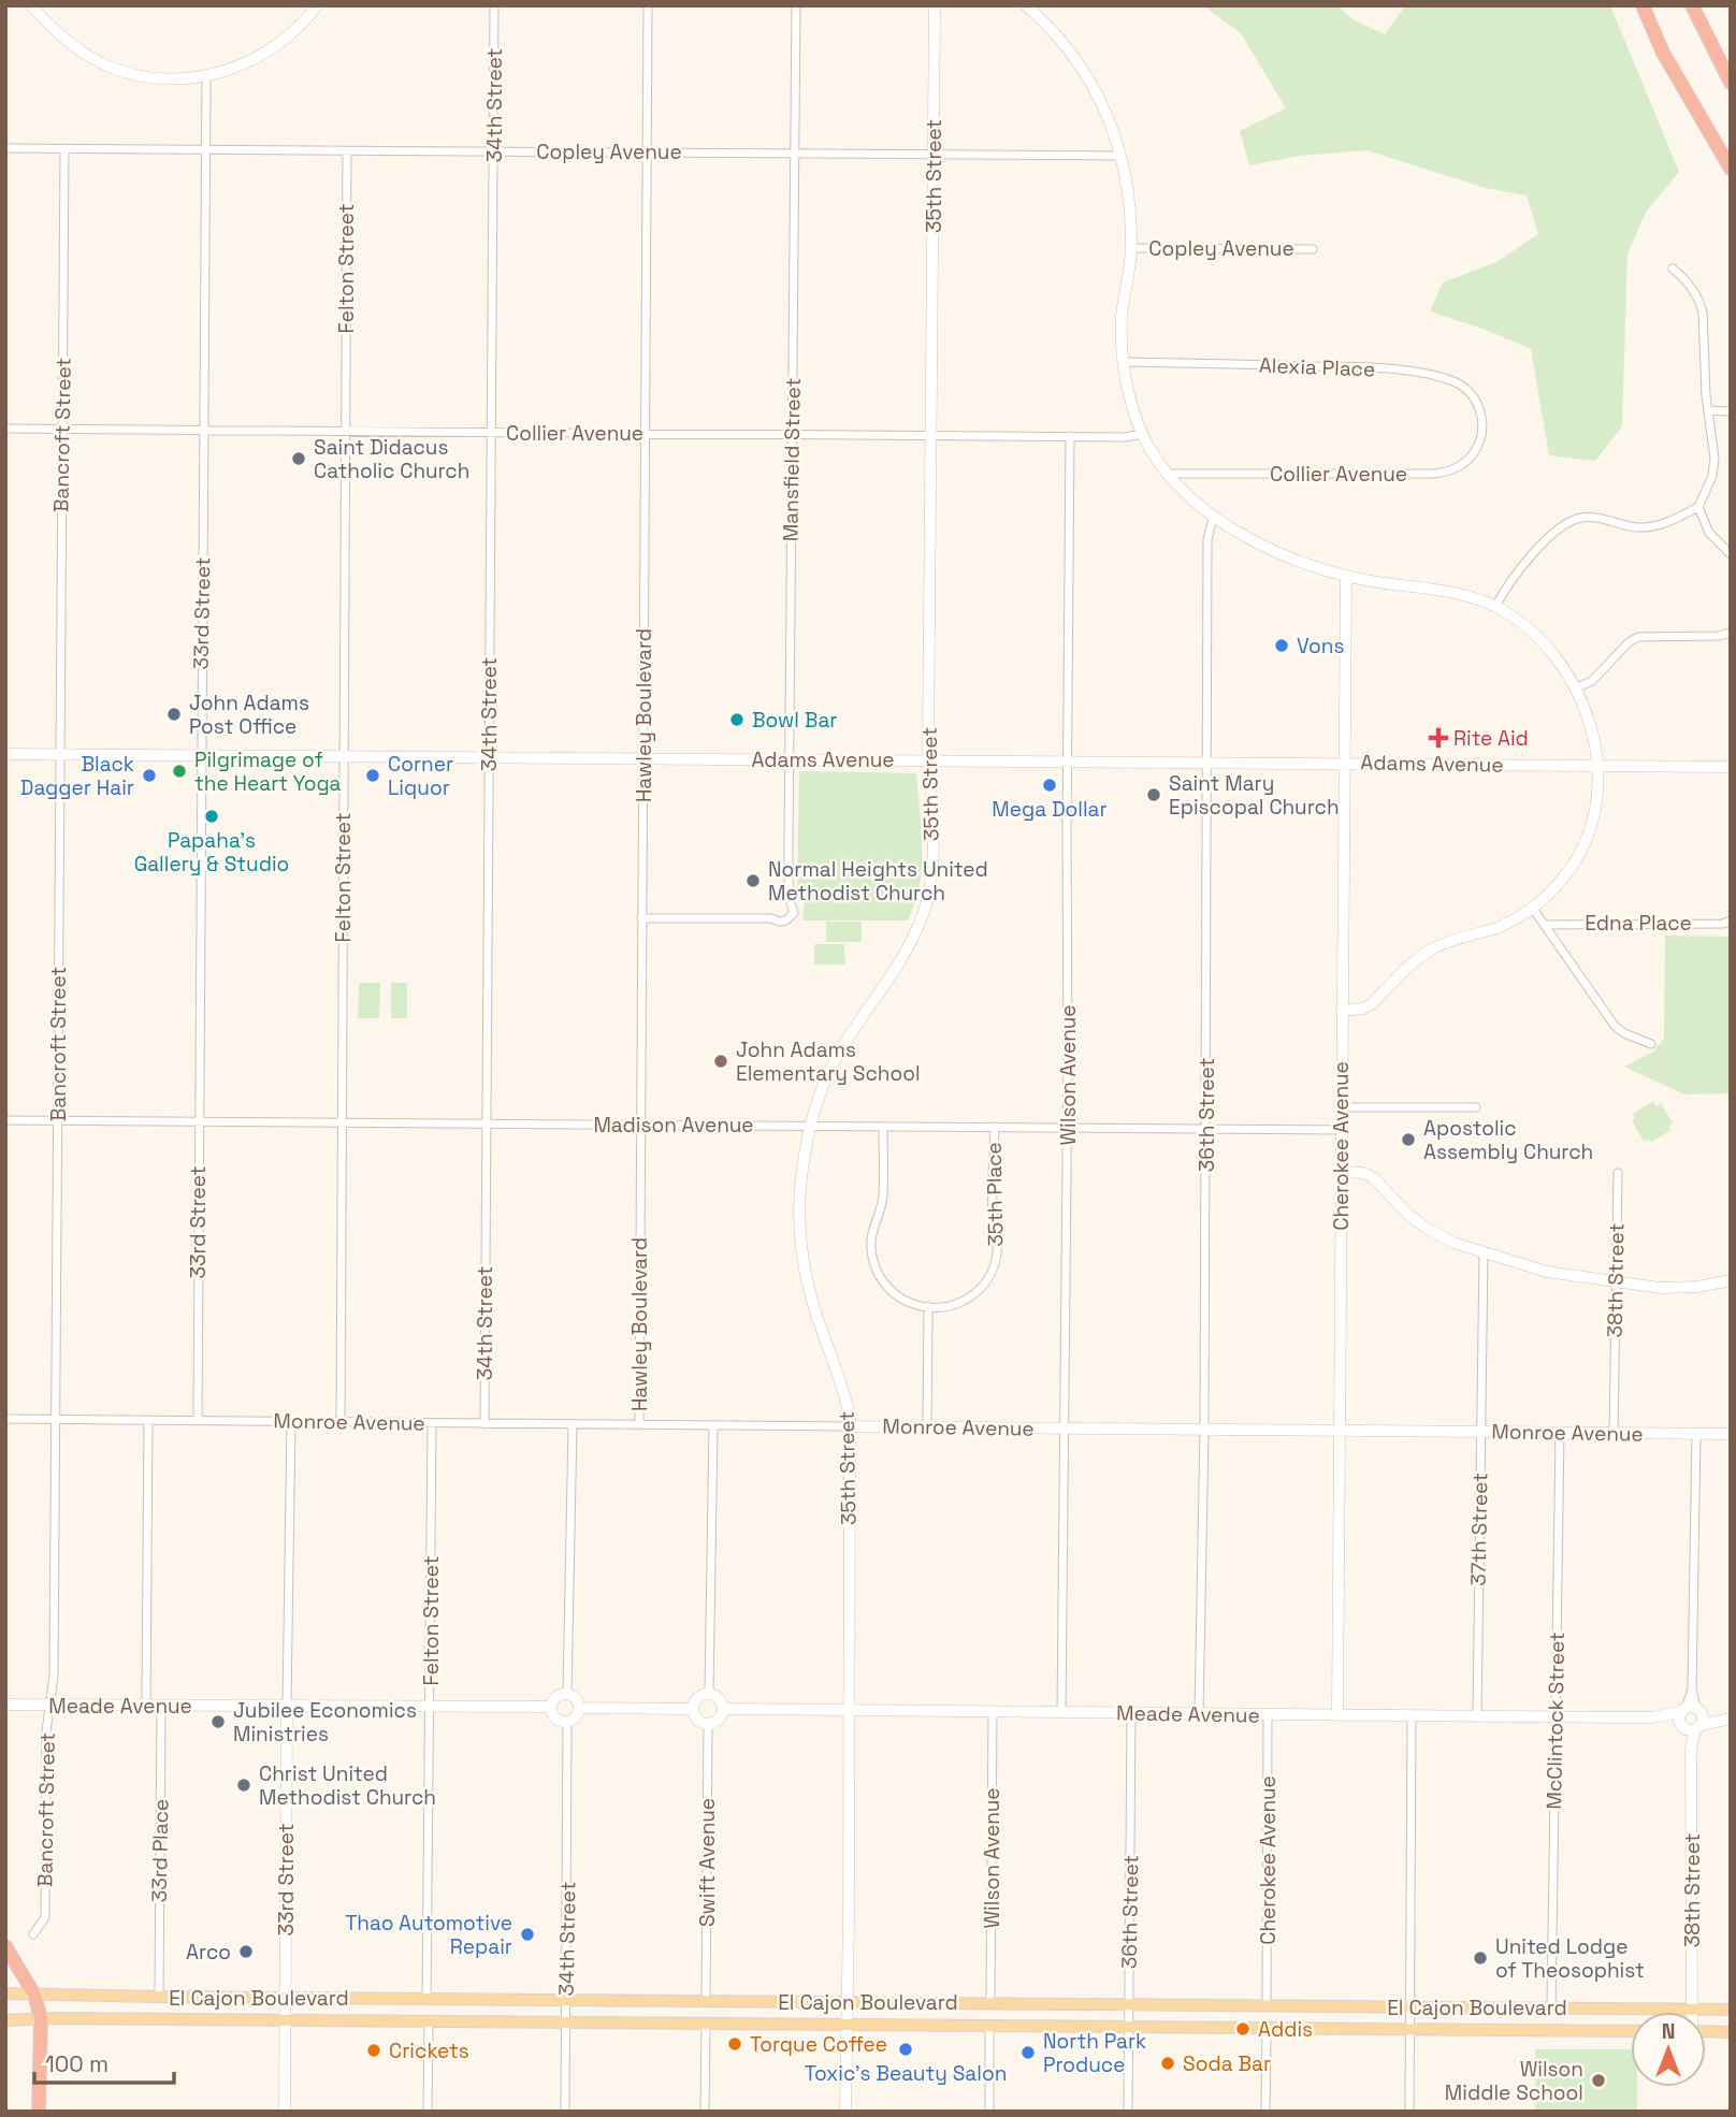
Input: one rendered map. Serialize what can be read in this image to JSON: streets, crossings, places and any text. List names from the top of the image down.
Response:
{
  "streets": {
    "main road": ["El Cajon Boulevard"],
    "street": [
      "34th Street",
      "Copley Avenue",
      "35th Street",
      "Felton Street",
      "Alexia Place",
      "Collier Avenue",
      "Bancroft Street",
      "Mansfield Street",
      "33rd Street",
      "Hawley Boulevard",
      "Adams Avenue",
      "Edna Place",
      "Wilson Avenue",
      "36th Street",
      "Madison Avenue",
      "Cherokee Avenue",
      "35th Place",
      "38th Street",
      "Monroe Avenue",
      "37th Street",
      "Meade Avenue",
      "McClintock Street",
      "33rd Place",
      "Swift Avenue"
    ]
  },
  "crossings": [
    ["34th Street", "Copley Avenue"],
    ["34th Street", "Collier Avenue"],
    ["34th Street", "Adams Avenue"],
    ["34th Street", "Madison Avenue"],
    ["34th Street", "Monroe Avenue"],
    ["34th Street", "Meade Avenue"],
    ["34th Street", "El Cajon Boulevard"],
    ["Copley Avenue", "35th Street"],
    ["Copley Avenue", "Felton Street"],
    ["Copley Avenue", "Bancroft Street"],
    ["Copley Avenue", "Mansfield Street"],
    ["Copley Avenue", "33rd Street"],
    ["Copley Avenue", "Hawley Boulevard"],
    ["35th Street", "Collier Avenue"],
    ["35th Street", "Adams Avenue"],
    ["35th Street", "Madison Avenue"],
    ["35th Street", "Monroe Avenue"],
    ["35th Street", "Meade Avenue"],
    ["35th Street", "El Cajon Boulevard"],
    ["Felton Street", "Collier Avenue"],
    ["Felton Street", "Adams Avenue"],
    ["Felton Street", "Madison Avenue"],
    ["Felton Street", "Monroe Avenue"],
    ["Felton Street", "Meade Avenue"],
    ["Felton Street", "El Cajon Boulevard"],
    ["Alexia Place", "Collier Avenue"],
    ["Collier Avenue", "Bancroft Street"],
    ["Collier Avenue", "Mansfield Street"],
    ["Collier Avenue", "33rd Street"],
    ["Collier Avenue", "Hawley Boulevard"],
    ["Collier Avenue", "Wilson Avenue"],
    ["Bancroft Street", "Adams Avenue"],
    ["Bancroft Street", "Madison Avenue"],
    ["Bancroft Street", "Monroe Avenue"],
    ["Bancroft Street", "Meade Avenue"],
    ["Mansfield Street", "Hawley Boulevard"],
    ["Mansfield Street", "Adams Avenue"],
    ["33rd Street", "Adams Avenue"],
    ["33rd Street", "Madison Avenue"],
    ["33rd Street", "Monroe Avenue"],
    ["33rd Street", "Meade Avenue"],
    ["33rd Street", "El Cajon Boulevard"],
    ["Hawley Boulevard", "Adams Avenue"],
    ["Hawley Boulevard", "Madison Avenue"],
    ["Hawley Boulevard", "Monroe Avenue"],
    ["Adams Avenue", "Wilson Avenue"],
    ["Adams Avenue", "36th Street"],
    ["Adams Avenue", "Cherokee Avenue"],
    ["Wilson Avenue", "Madison Avenue"],
    ["Wilson Avenue", "Monroe Avenue"],
    ["Wilson Avenue", "Meade Avenue"],
    ["Wilson Avenue", "El Cajon Boulevard"],
    ["36th Street", "Madison Avenue"],
    ["36th Street", "Monroe Avenue"],
    ["36th Street", "Meade Avenue"],
    ["36th Street", "El Cajon Boulevard"],
    ["Madison Avenue", "Cherokee Avenue"],
    ["Madison Avenue", "35th Place"],
    ["Cherokee Avenue", "Monroe Avenue"],
    ["Cherokee Avenue", "Meade Avenue"],
    ["Cherokee Avenue", "El Cajon Boulevard"],
    ["38th Street", "Monroe Avenue"],
    ["38th Street", "Meade Avenue"],
    ["38th Street", "El Cajon Boulevard"],
    ["Monroe Avenue", "37th Street"],
    ["Monroe Avenue", "McClintock Street"],
    ["37th Street", "Meade Avenue"],
    ["Meade Avenue", "McClintock Street"],
    ["Meade Avenue", "33rd Place"],
    ["Meade Avenue", "Swift Avenue"],
    ["McClintock Street", "El Cajon Boulevard"],
    ["33rd Place", "El Cajon Boulevard"],
    ["Swift Avenue", "El Cajon Boulevard"]
  ],
  "places": {
    "other": [
      "Saint Didacus Catholic Church",
      "Vons",
      "John Adams Post Office",
      "Bowl Bar",
      "Pilgrimage of the Heart Yoga",
      "Black Dagger Hair",
      "Corner Liquor",
      "Mega Dollar",
      "Saint Mary Episcopal Church",
      "Papaha's Gallery & Studio",
      "Normal Heights United Methodist Church",
      "John Adams Elementary School",
      "Apostolic Assembly Church",
      "Jubilee Economics Ministries",
      "Christ United Methodist Church",
      "Thao Automotive Repair",
      "Arco",
      "United Lodge of Theosophist",
      "Addis",
      "Torque Coffee",
      "Toxic's Beauty Salon",
      "Crickets",
      "North Park Produce",
      "Soda Bar",
      "Wilson Middle School"
    ],
    "health": ["Rite Aid"]
  },
  "scale_bar": "100 m",
  "north": "top"
}
